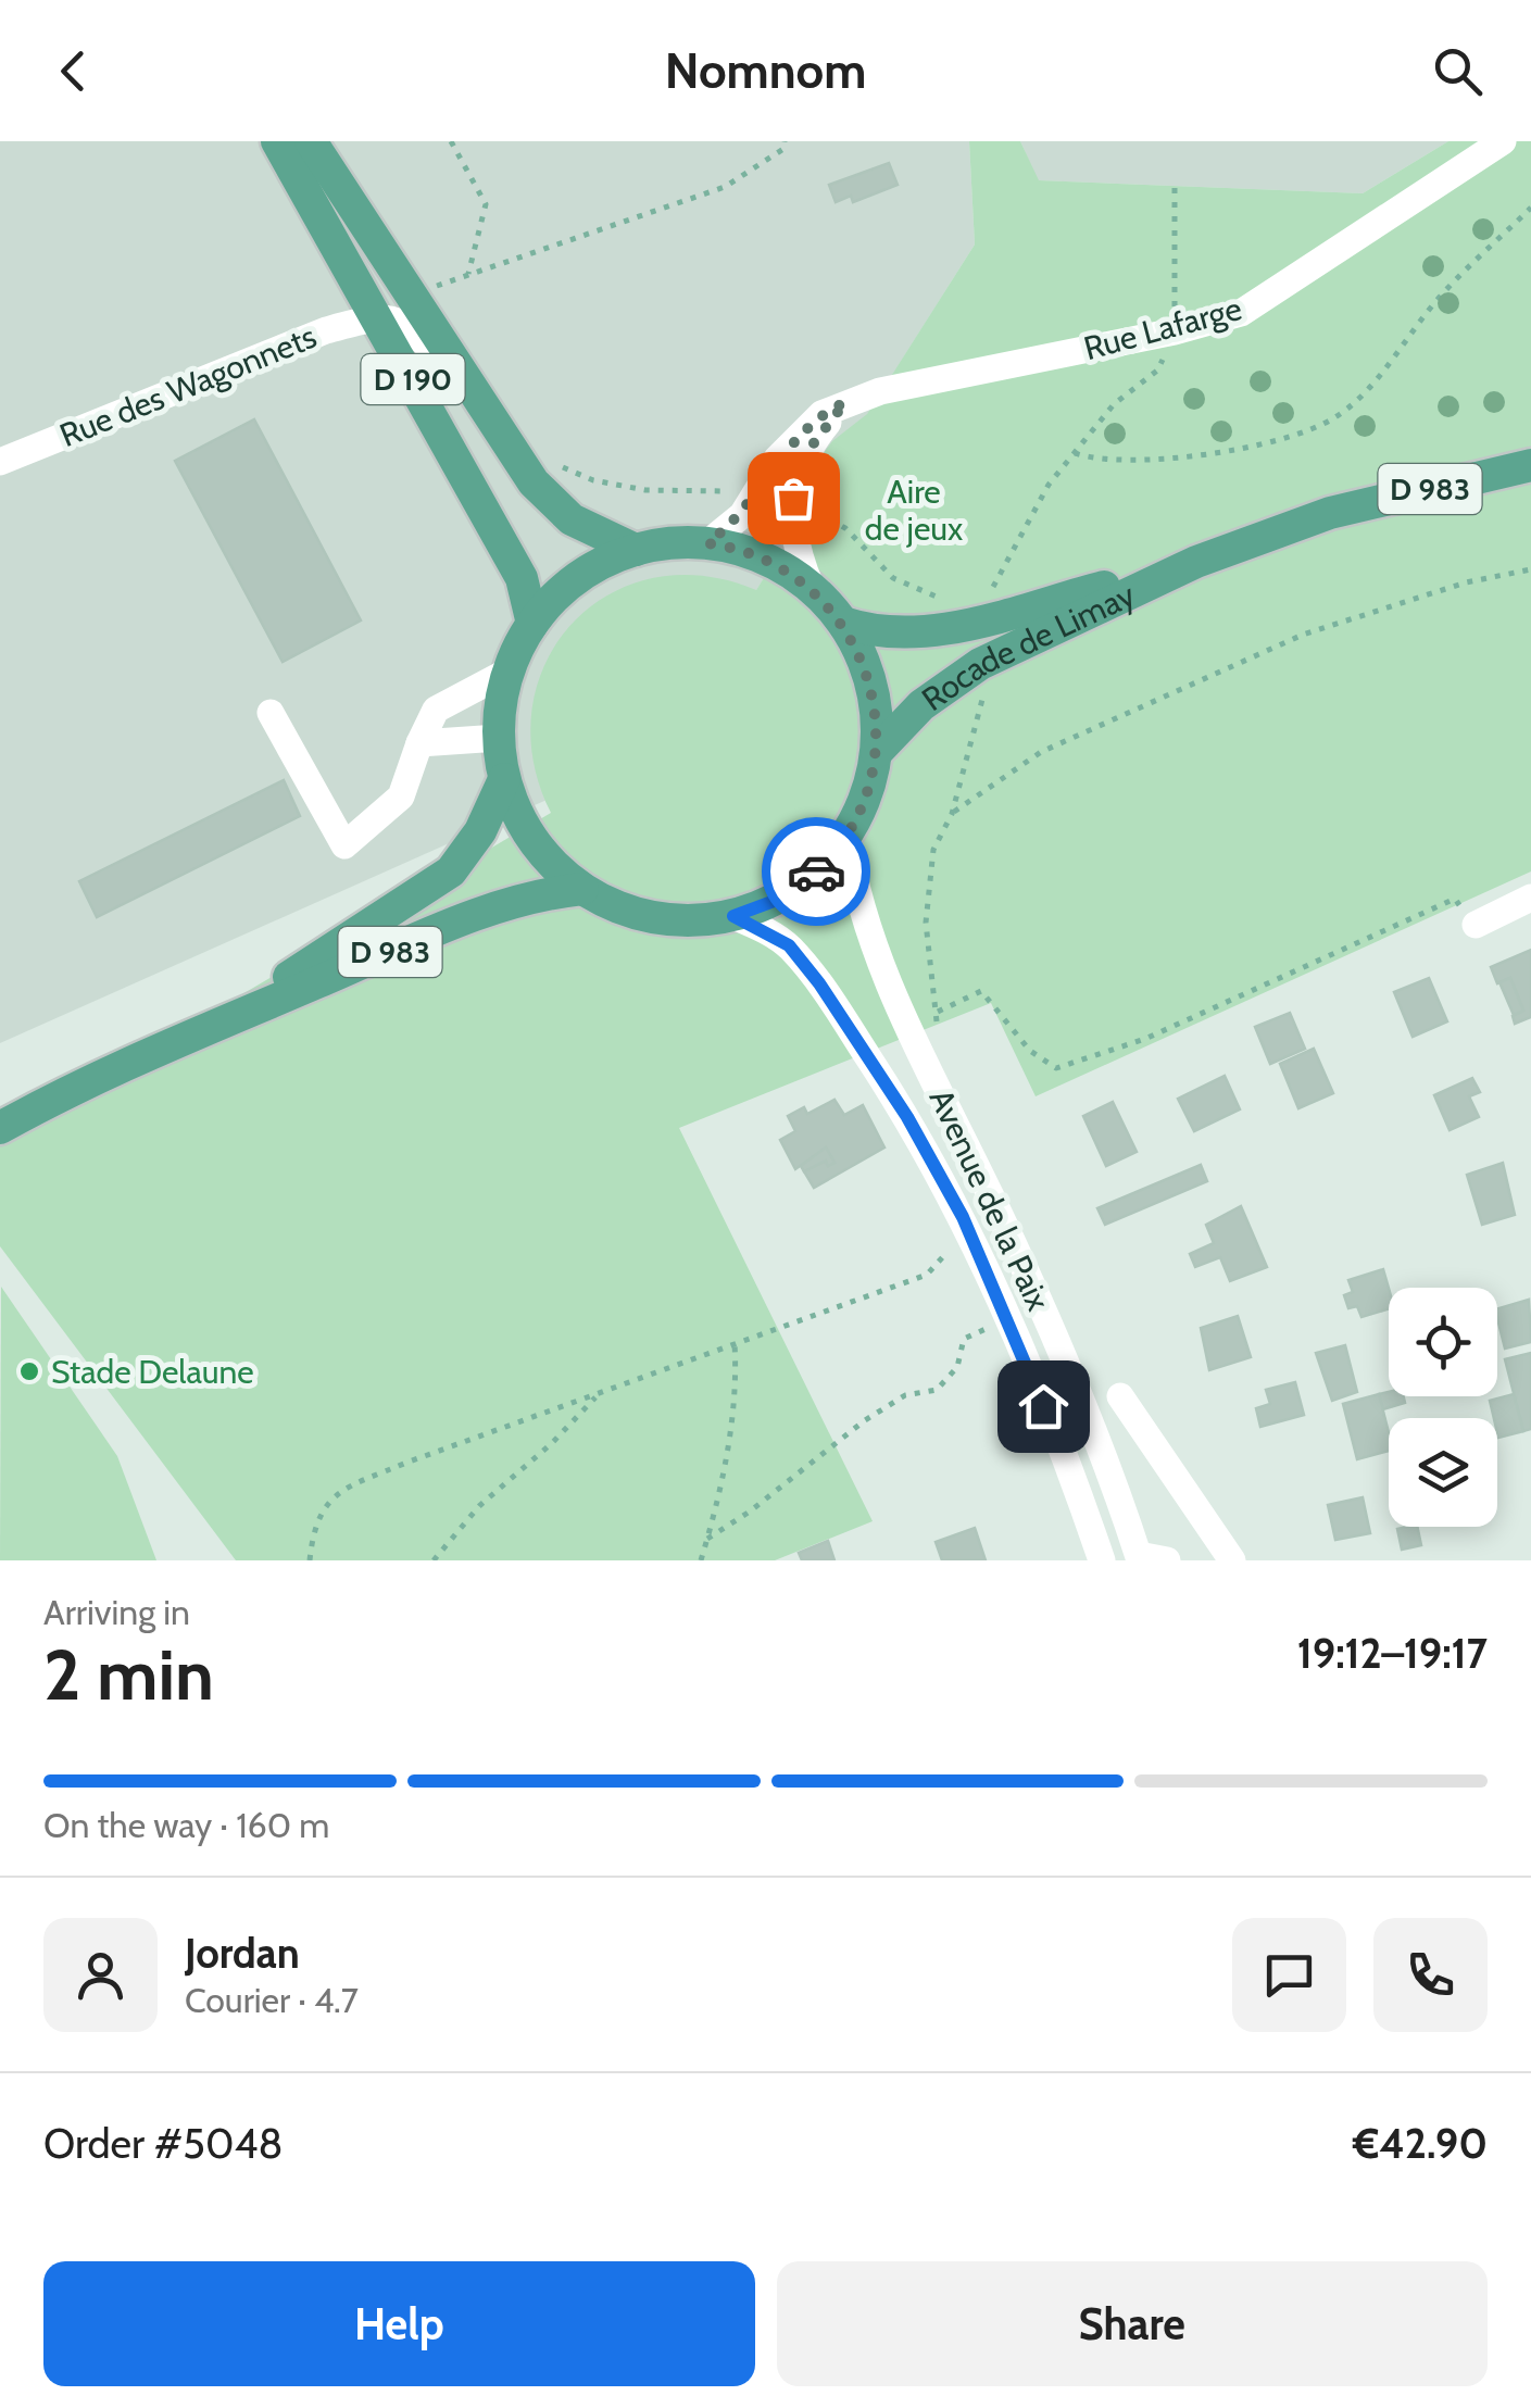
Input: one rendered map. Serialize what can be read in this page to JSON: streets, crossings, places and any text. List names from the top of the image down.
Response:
{
  "streets": {
    "main road": ["D 190", "D 983", "Rocade de Limay"],
    "street": ["Rue Lafarge", "Rue des Wagonnets", "Avenue de la Paix"]
  },
  "crossings": [
    ["Rue Lafarge", "D 190"],
    ["Rue Lafarge", "D 983"],
    ["Rue Lafarge", "Rocade de Limay"],
    ["Rue Lafarge", "Avenue de la Paix"],
    ["D 190", "Rue des Wagonnets"],
    ["D 190", "D 983"],
    ["D 190", "Rocade de Limay"],
    ["D 190", "Avenue de la Paix"],
    ["D 983", "Rocade de Limay"],
    ["D 983", "Avenue de la Paix"],
    ["Rocade de Limay", "Avenue de la Paix"]
  ],
  "parks": ["Aire de jeux"],
  "places": ["Stade Delaune"],
  "page": {
    "header": "Nomnom",
    "heading": ["2 min", "Arriving in", "19:12–19:17"],
    "panel": [
      "Jordan",
      "Courier · 4.7",
      "Order #5048",
      "€42.90"
    ],
    "bar": "On the way · 160 m",
    "buttons": ["Help", "Share"]
  }
}
